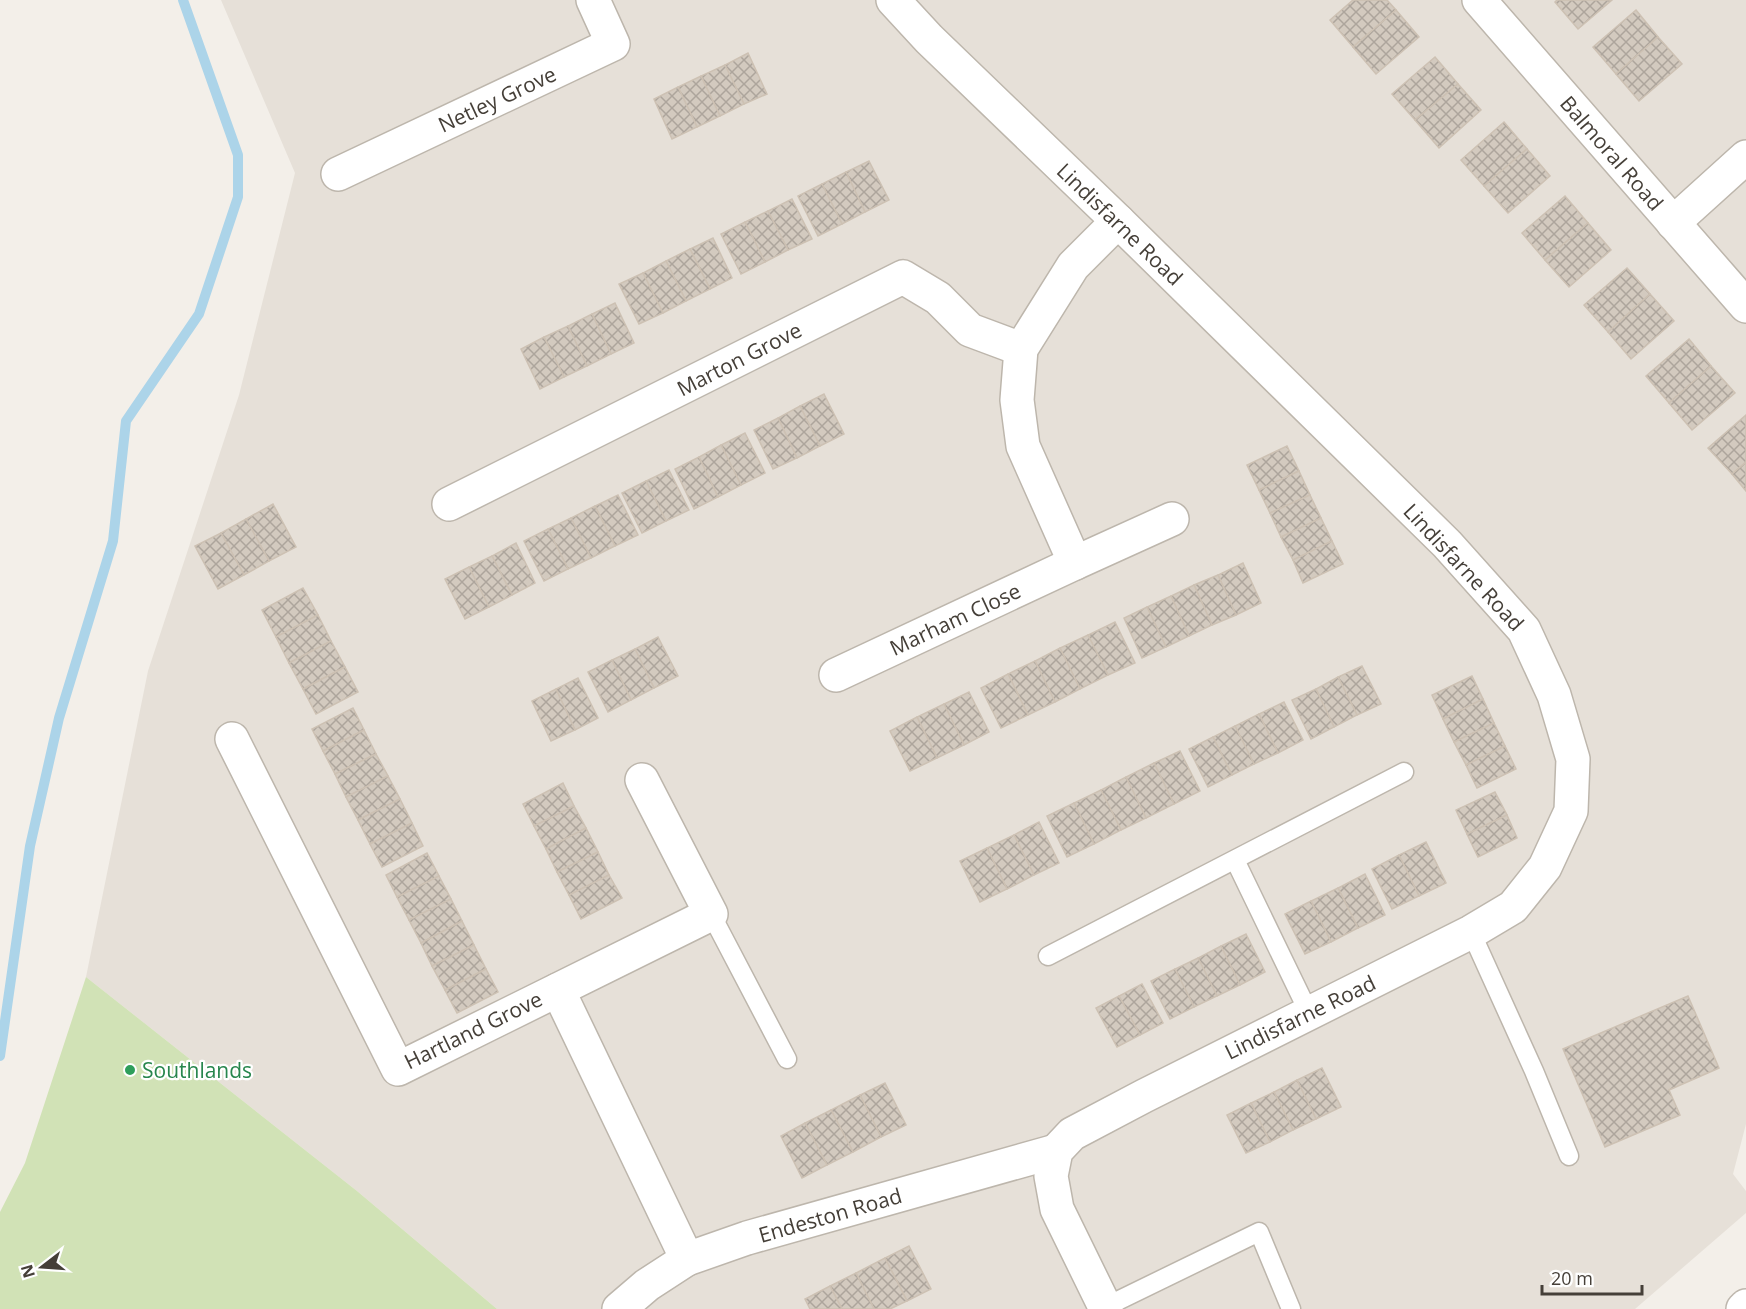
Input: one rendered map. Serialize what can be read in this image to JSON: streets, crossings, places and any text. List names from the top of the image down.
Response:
{
  "streets": {
    "street": [
      "Netley Grove",
      "Balmoral Road",
      "Lindisfarne Road",
      "Marton Grove",
      "Marham Close",
      "Hartland Grove",
      "Endeston Road"
    ]
  },
  "crossings": [
    ["Lindisfarne Road", "Endeston Road"]
  ],
  "places": ["Southlands"],
  "scale_bar": "20 m",
  "north": "left"
}
